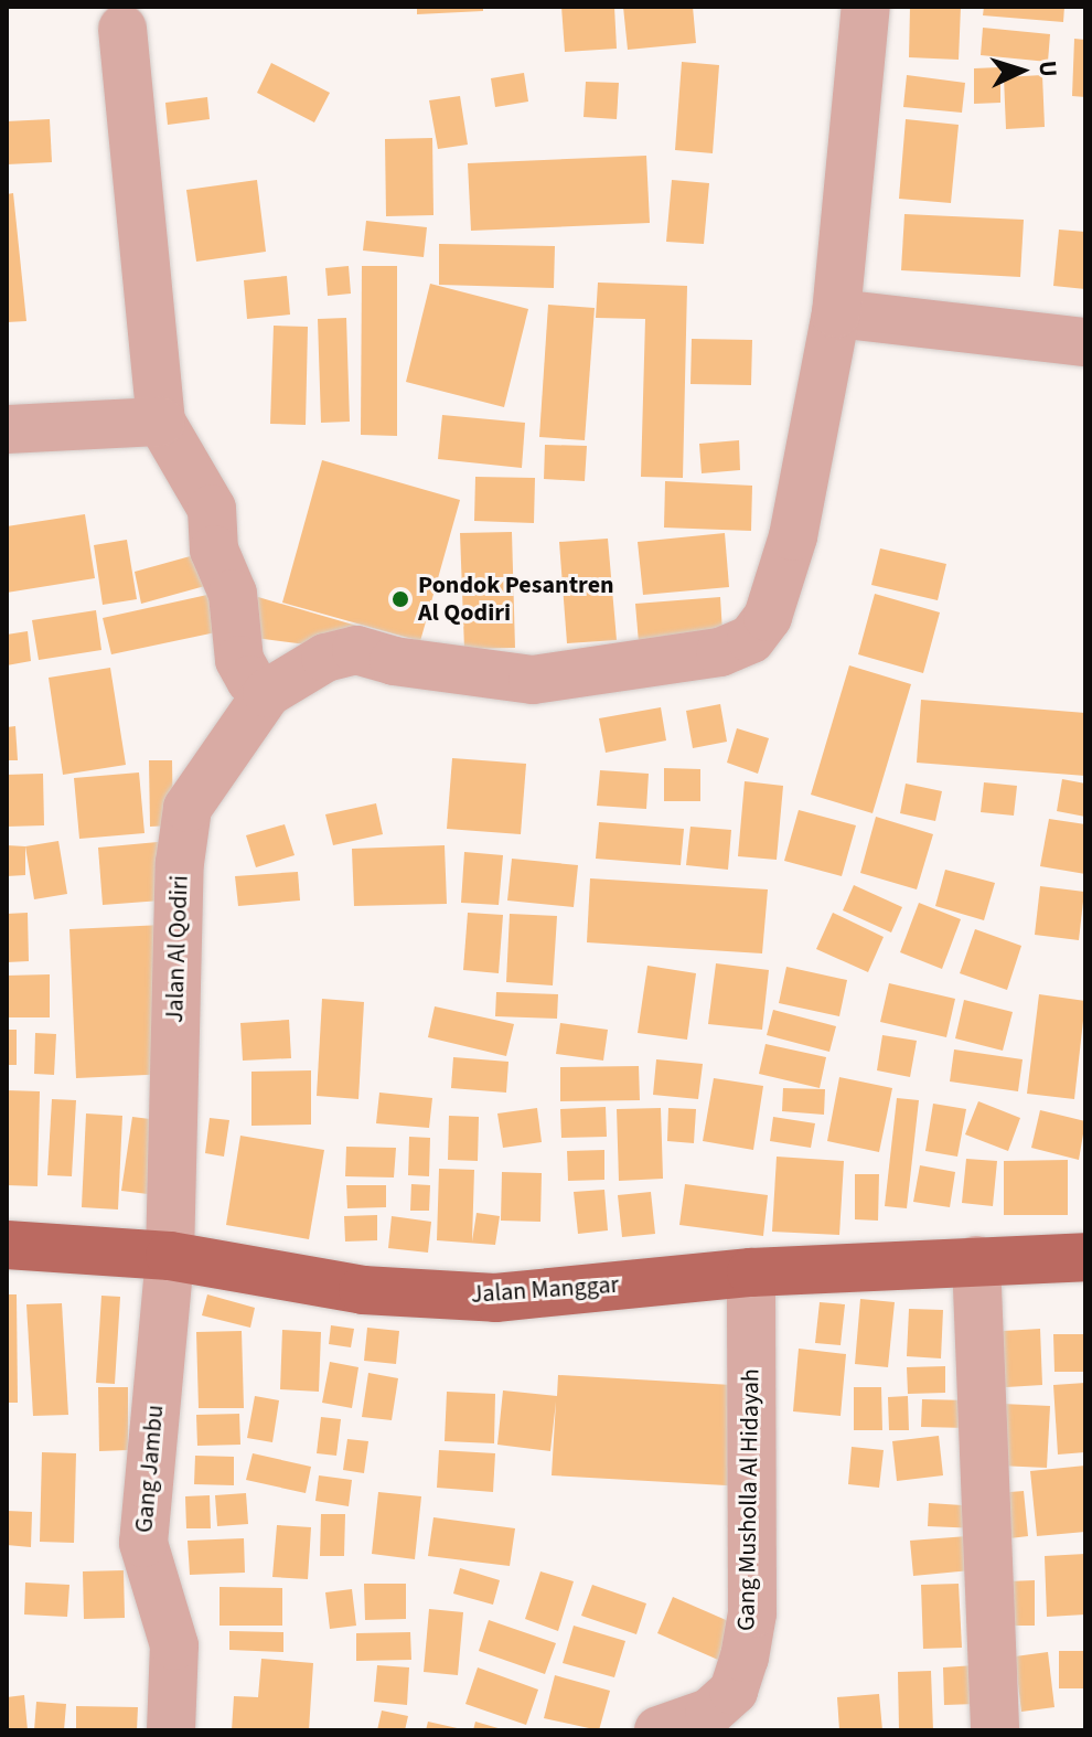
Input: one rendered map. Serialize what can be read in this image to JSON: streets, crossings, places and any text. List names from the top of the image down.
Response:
{
  "streets": {
    "main road": ["Jalan Manggar"],
    "street": ["Jalan Al Qodiri", "Gang Jambu", "Gang Musholla Al Hidayah"]
  },
  "crossings": [
    ["Jalan Al Qodiri", "Jalan Manggar"],
    ["Jalan Al Qodiri", "Gang Jambu"],
    ["Jalan Manggar", "Gang Jambu"],
    ["Jalan Manggar", "Gang Musholla Al Hidayah"]
  ],
  "places": ["Pondok Pesantren Al Qodiri"],
  "north": "right"
}
